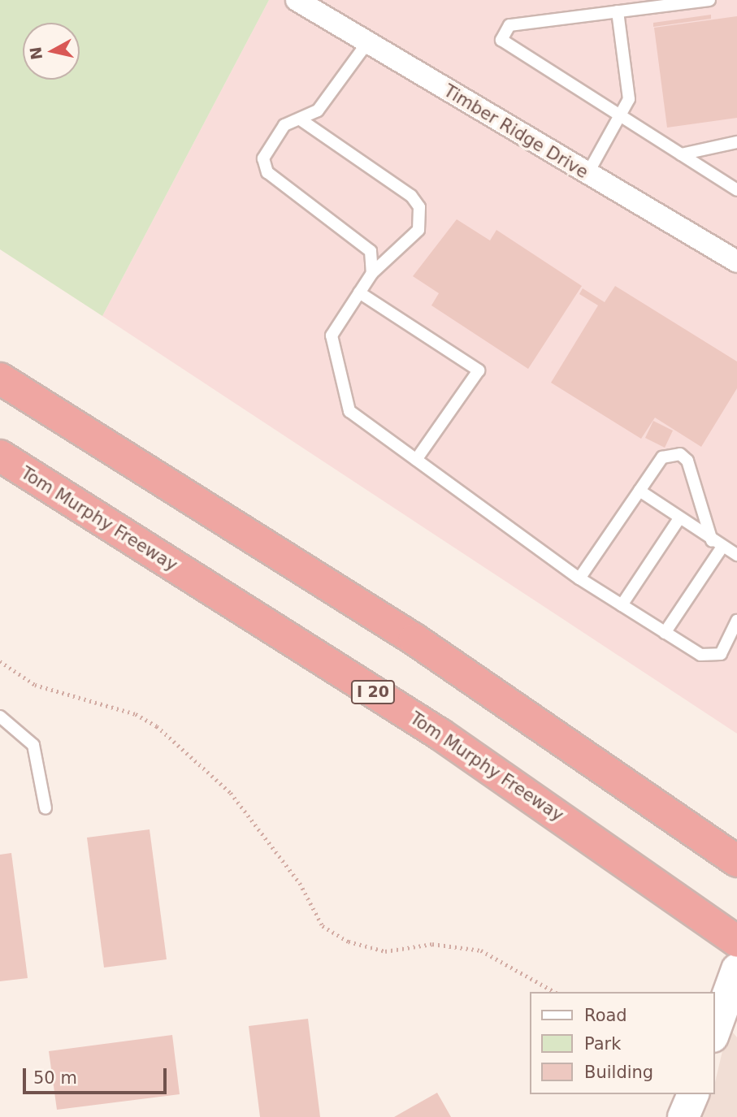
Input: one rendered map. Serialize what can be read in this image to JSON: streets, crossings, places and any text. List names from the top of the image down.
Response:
{
  "streets": {
    "highway": ["Tom Murphy Freeway", "I 20"],
    "street": ["Timber Ridge Drive"]
  },
  "legend": ["Road", "Park", "Building"],
  "scale_bar": "50 m",
  "north": "left"
}
